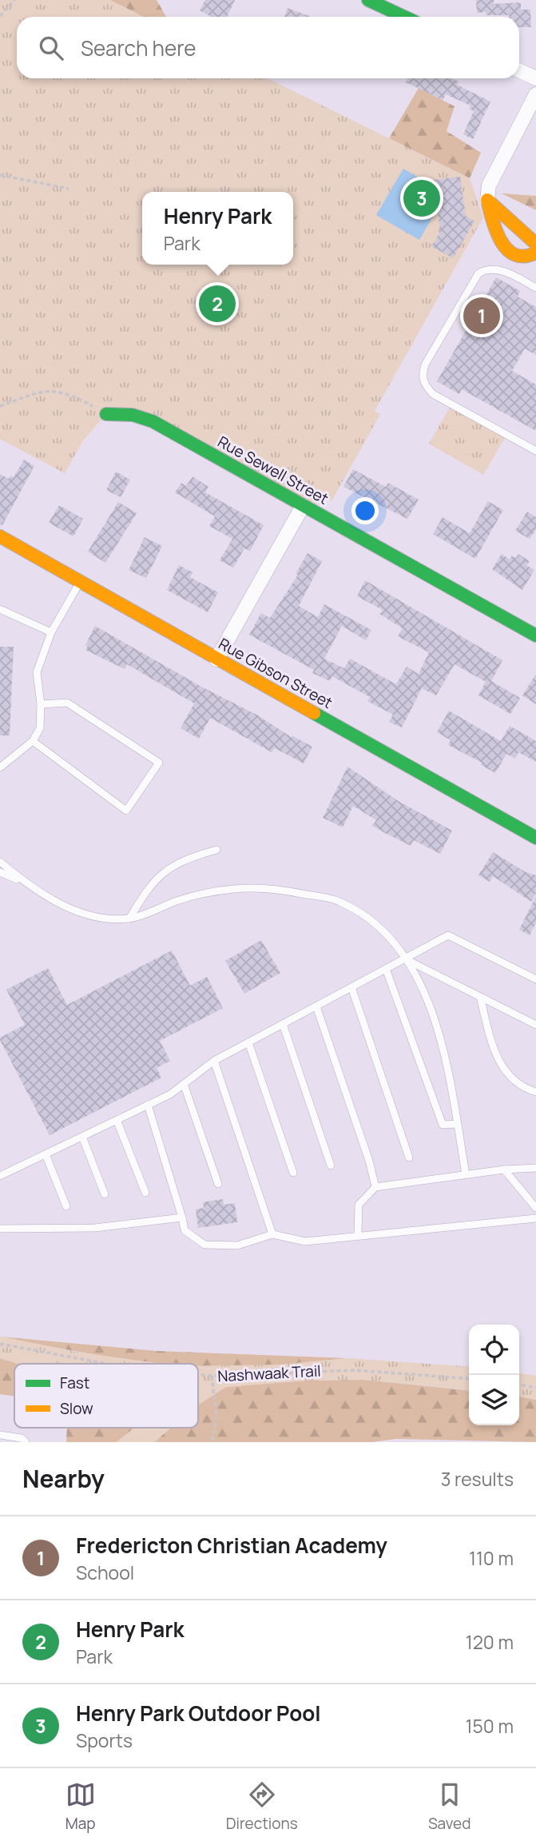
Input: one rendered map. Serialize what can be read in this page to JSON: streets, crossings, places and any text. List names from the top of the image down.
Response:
{
  "streets": {
    "street": ["Rue Sewell Street", "Rue Gibson Street"],
    "path": ["Nashwaak Trail"]
  },
  "legend": ["Fast", "Slow"],
  "page": {
    "search": "Search here",
    "pins": ["3", "2", "1"],
    "popup": ["Henry Park", "Park"],
    "heading": ["Nearby", "3 results"],
    "list": [
      {
        "mark": "1",
        "name": "Fredericton Christian Academy",
        "note": "School",
        "value": "110 m"
      },
      {
        "mark": "2",
        "name": "Henry Park",
        "note": "Park",
        "value": "120 m"
      },
      {
        "mark": "3",
        "name": "Henry Park Outdoor Pool",
        "note": "Sports",
        "value": "150 m"
      }
    ],
    "nav": ["Map", "Directions", "Saved"]
  }
}
